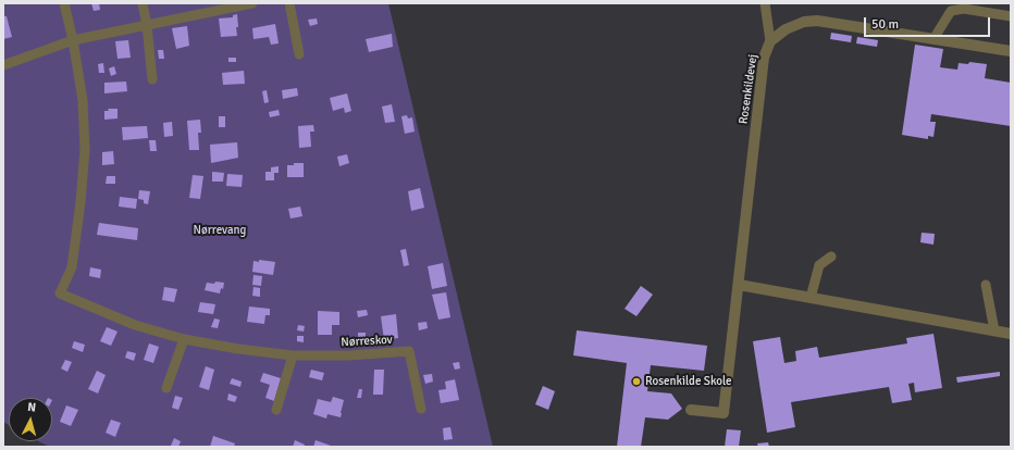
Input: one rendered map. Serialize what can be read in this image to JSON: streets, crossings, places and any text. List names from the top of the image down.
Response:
{
  "streets": {
    "street": ["Rosenkildevej"],
    "lane": ["Nørreskov"]
  },
  "parks": ["Nørrevang"],
  "places": ["Rosenkilde Skole"],
  "scale_bar": "50 m",
  "north": "top"
}
